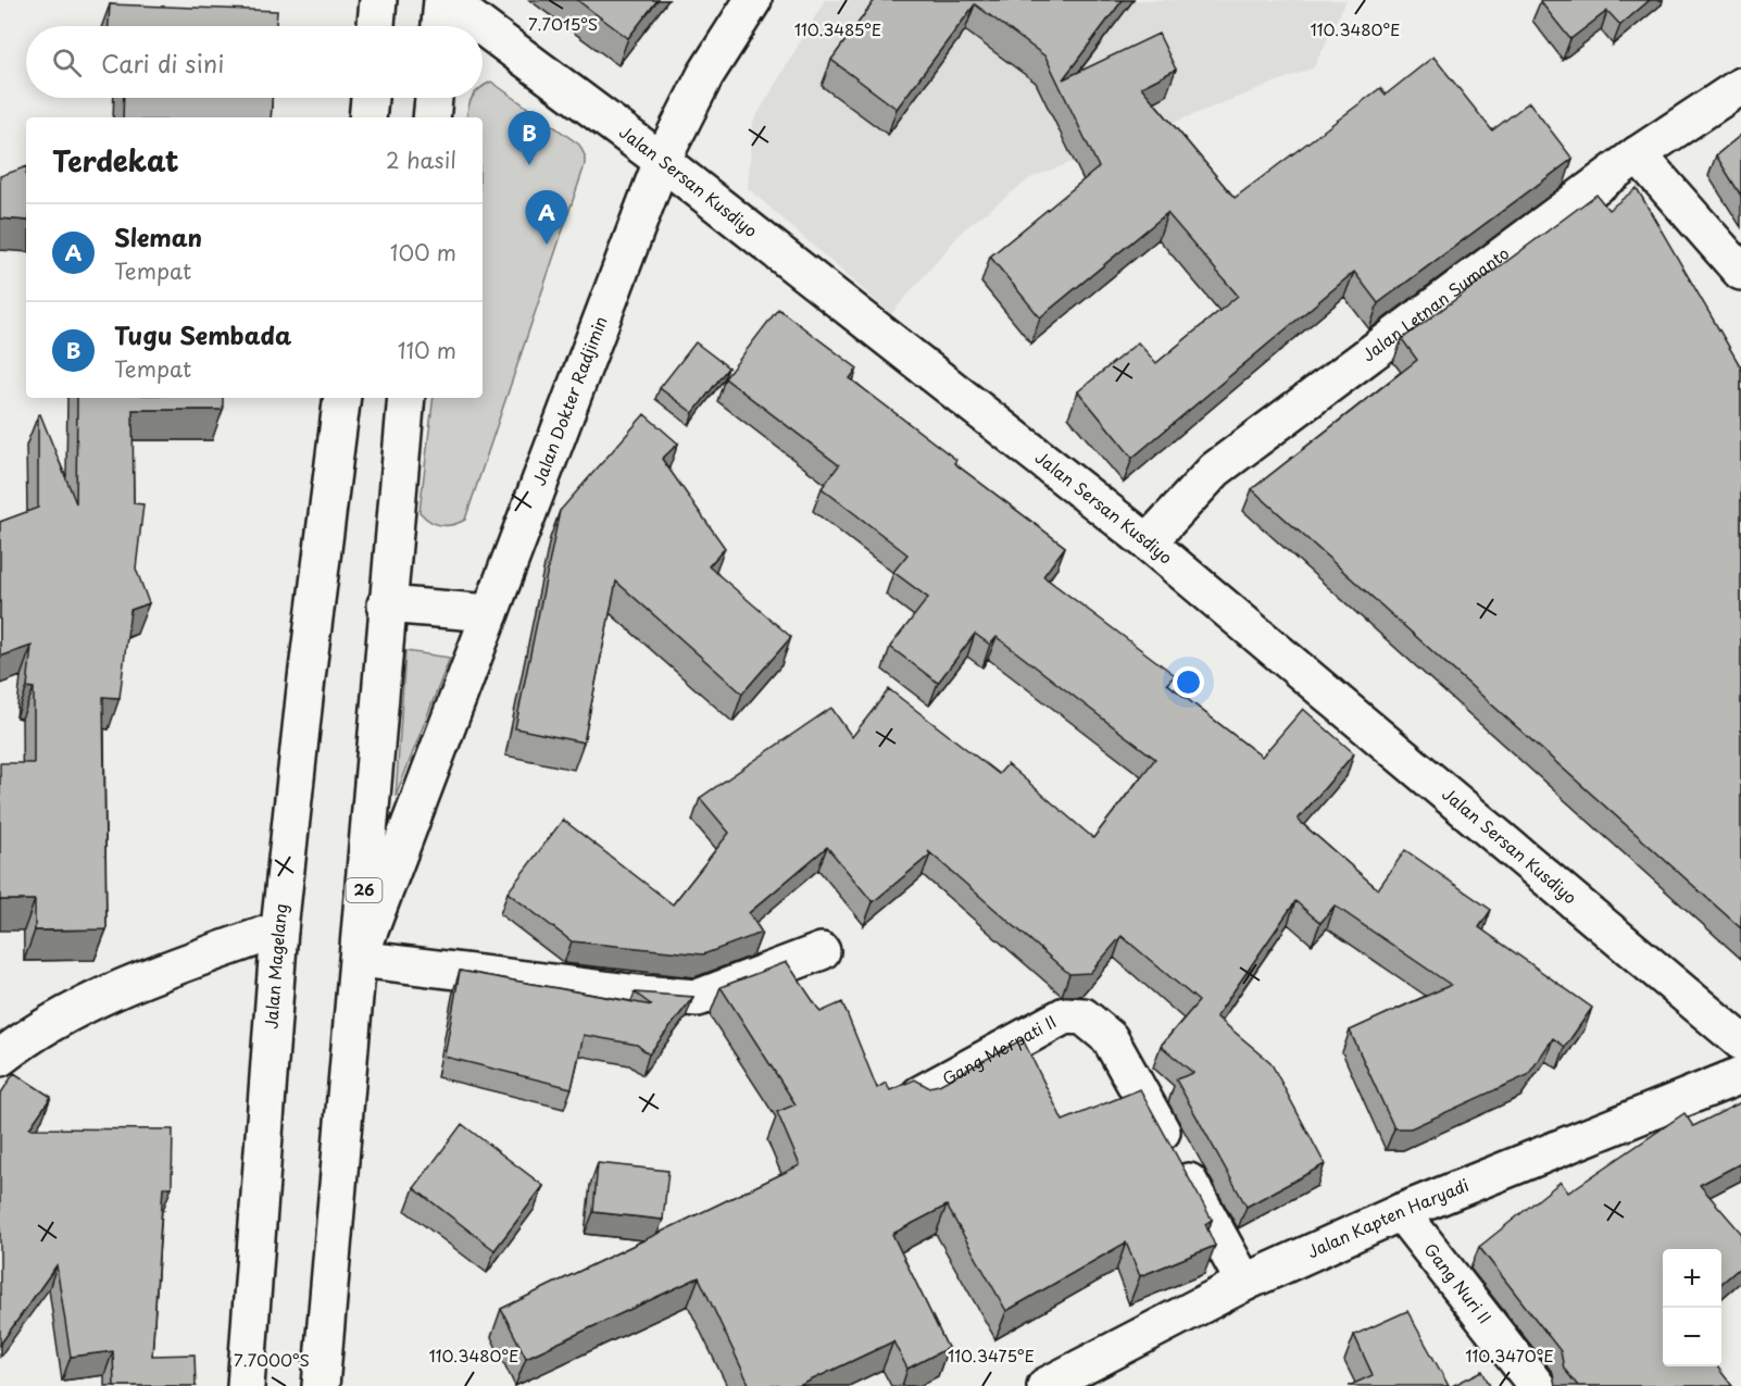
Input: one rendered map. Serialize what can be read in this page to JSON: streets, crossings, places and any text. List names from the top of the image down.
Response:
{
  "streets": {
    "main road": [
      "Jalan Sersan Kusdiyo",
      "Jalan Letnan Sumanto",
      "Jalan Dokter Radjimin",
      "26",
      "Jalan Magelang",
      "Gang Merpati II",
      "Jalan Kapten Haryadi",
      "Gang Nuri II"
    ]
  },
  "crossings": [
    ["Jalan Sersan Kusdiyo", "Jalan Letnan Sumanto"],
    ["Jalan Sersan Kusdiyo", "Jalan Dokter Radjimin"],
    ["Jalan Dokter Radjimin", "26"],
    ["Gang Merpati II", "Jalan Kapten Haryadi"],
    ["Jalan Kapten Haryadi", "Gang Nuri II"]
  ],
  "page": {
    "search": "Cari di sini",
    "pins": ["B", "A"],
    "heading": ["Terdekat", "2 hasil"],
    "list": [
      {
        "mark": "A",
        "name": "Sleman",
        "note": "Tempat",
        "value": "100 m"
      },
      {
        "mark": "B",
        "name": "Tugu Sembada",
        "note": "Tempat",
        "value": "110 m"
      }
    ],
    "map_buttons": ["+", "−"]
  },
  "coordinates": [
    "7.7015°S",
    "110.3485°E",
    "110.3480°E",
    "110.3475°E",
    "110.3470°E",
    "7.7000°S"
  ]
}
